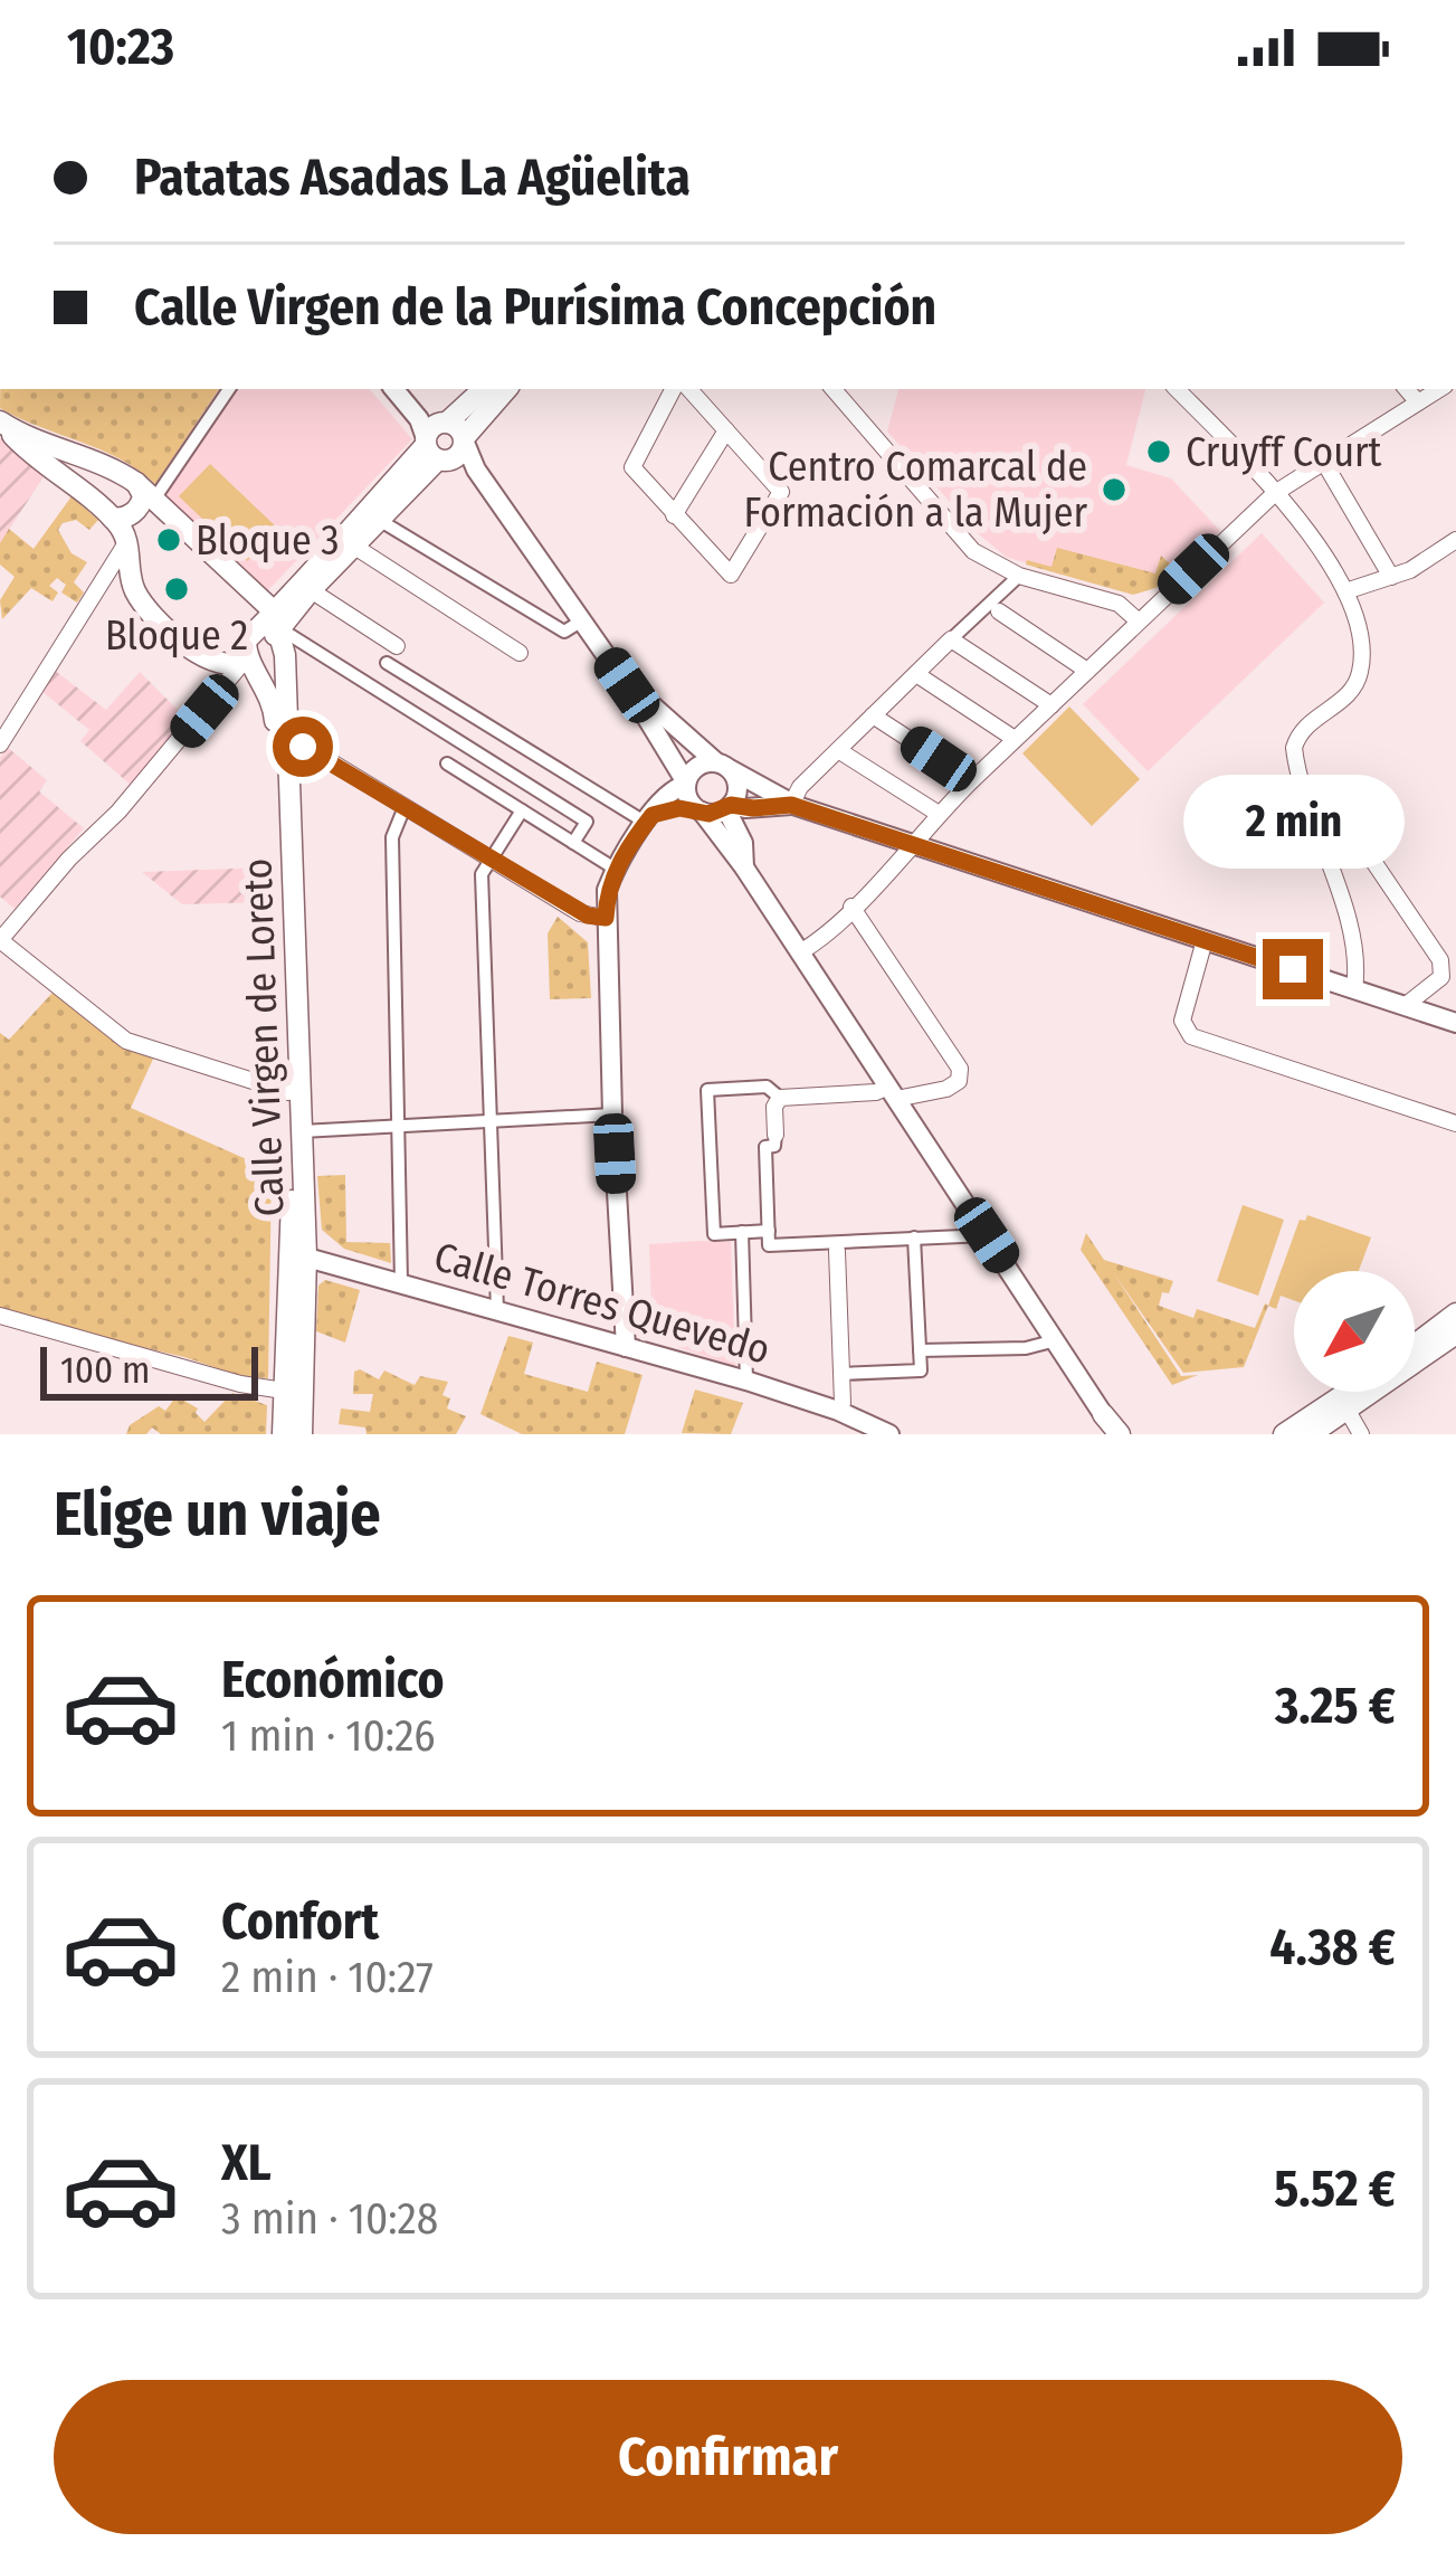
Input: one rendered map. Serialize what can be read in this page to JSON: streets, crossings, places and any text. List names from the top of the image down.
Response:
{
  "streets": {
    "main road": ["Calle Virgen de Loreto"],
    "street": ["Calle Torres Quevedo"]
  },
  "crossings": [
    ["Calle Virgen de Loreto", "Calle Torres Quevedo"]
  ],
  "places": [
    "Cruyff Court",
    "Centro Comarcal de Formación a la Mujer",
    "Bloque 3",
    "Bloque 2"
  ],
  "scale_bar": "100 m",
  "north": "bottom left",
  "page": {
    "status": "10:23",
    "banner": ["Patatas Asadas La Agüelita", "Calle Virgen de la Purísima Concepción"],
    "bubble": "2 min",
    "scale": "100 m",
    "heading": "Elige un viaje",
    "list": [
      {
        "name": "Económico",
        "note": "1 min · 10:26",
        "value": "3.25 €"
      },
      {
        "name": "Confort",
        "note": "2 min · 10:27",
        "value": "4.38 €"
      },
      {
        "name": "XL",
        "note": "3 min · 10:28",
        "value": "5.52 €"
      }
    ],
    "buttons": "Confirmar"
  }
}
